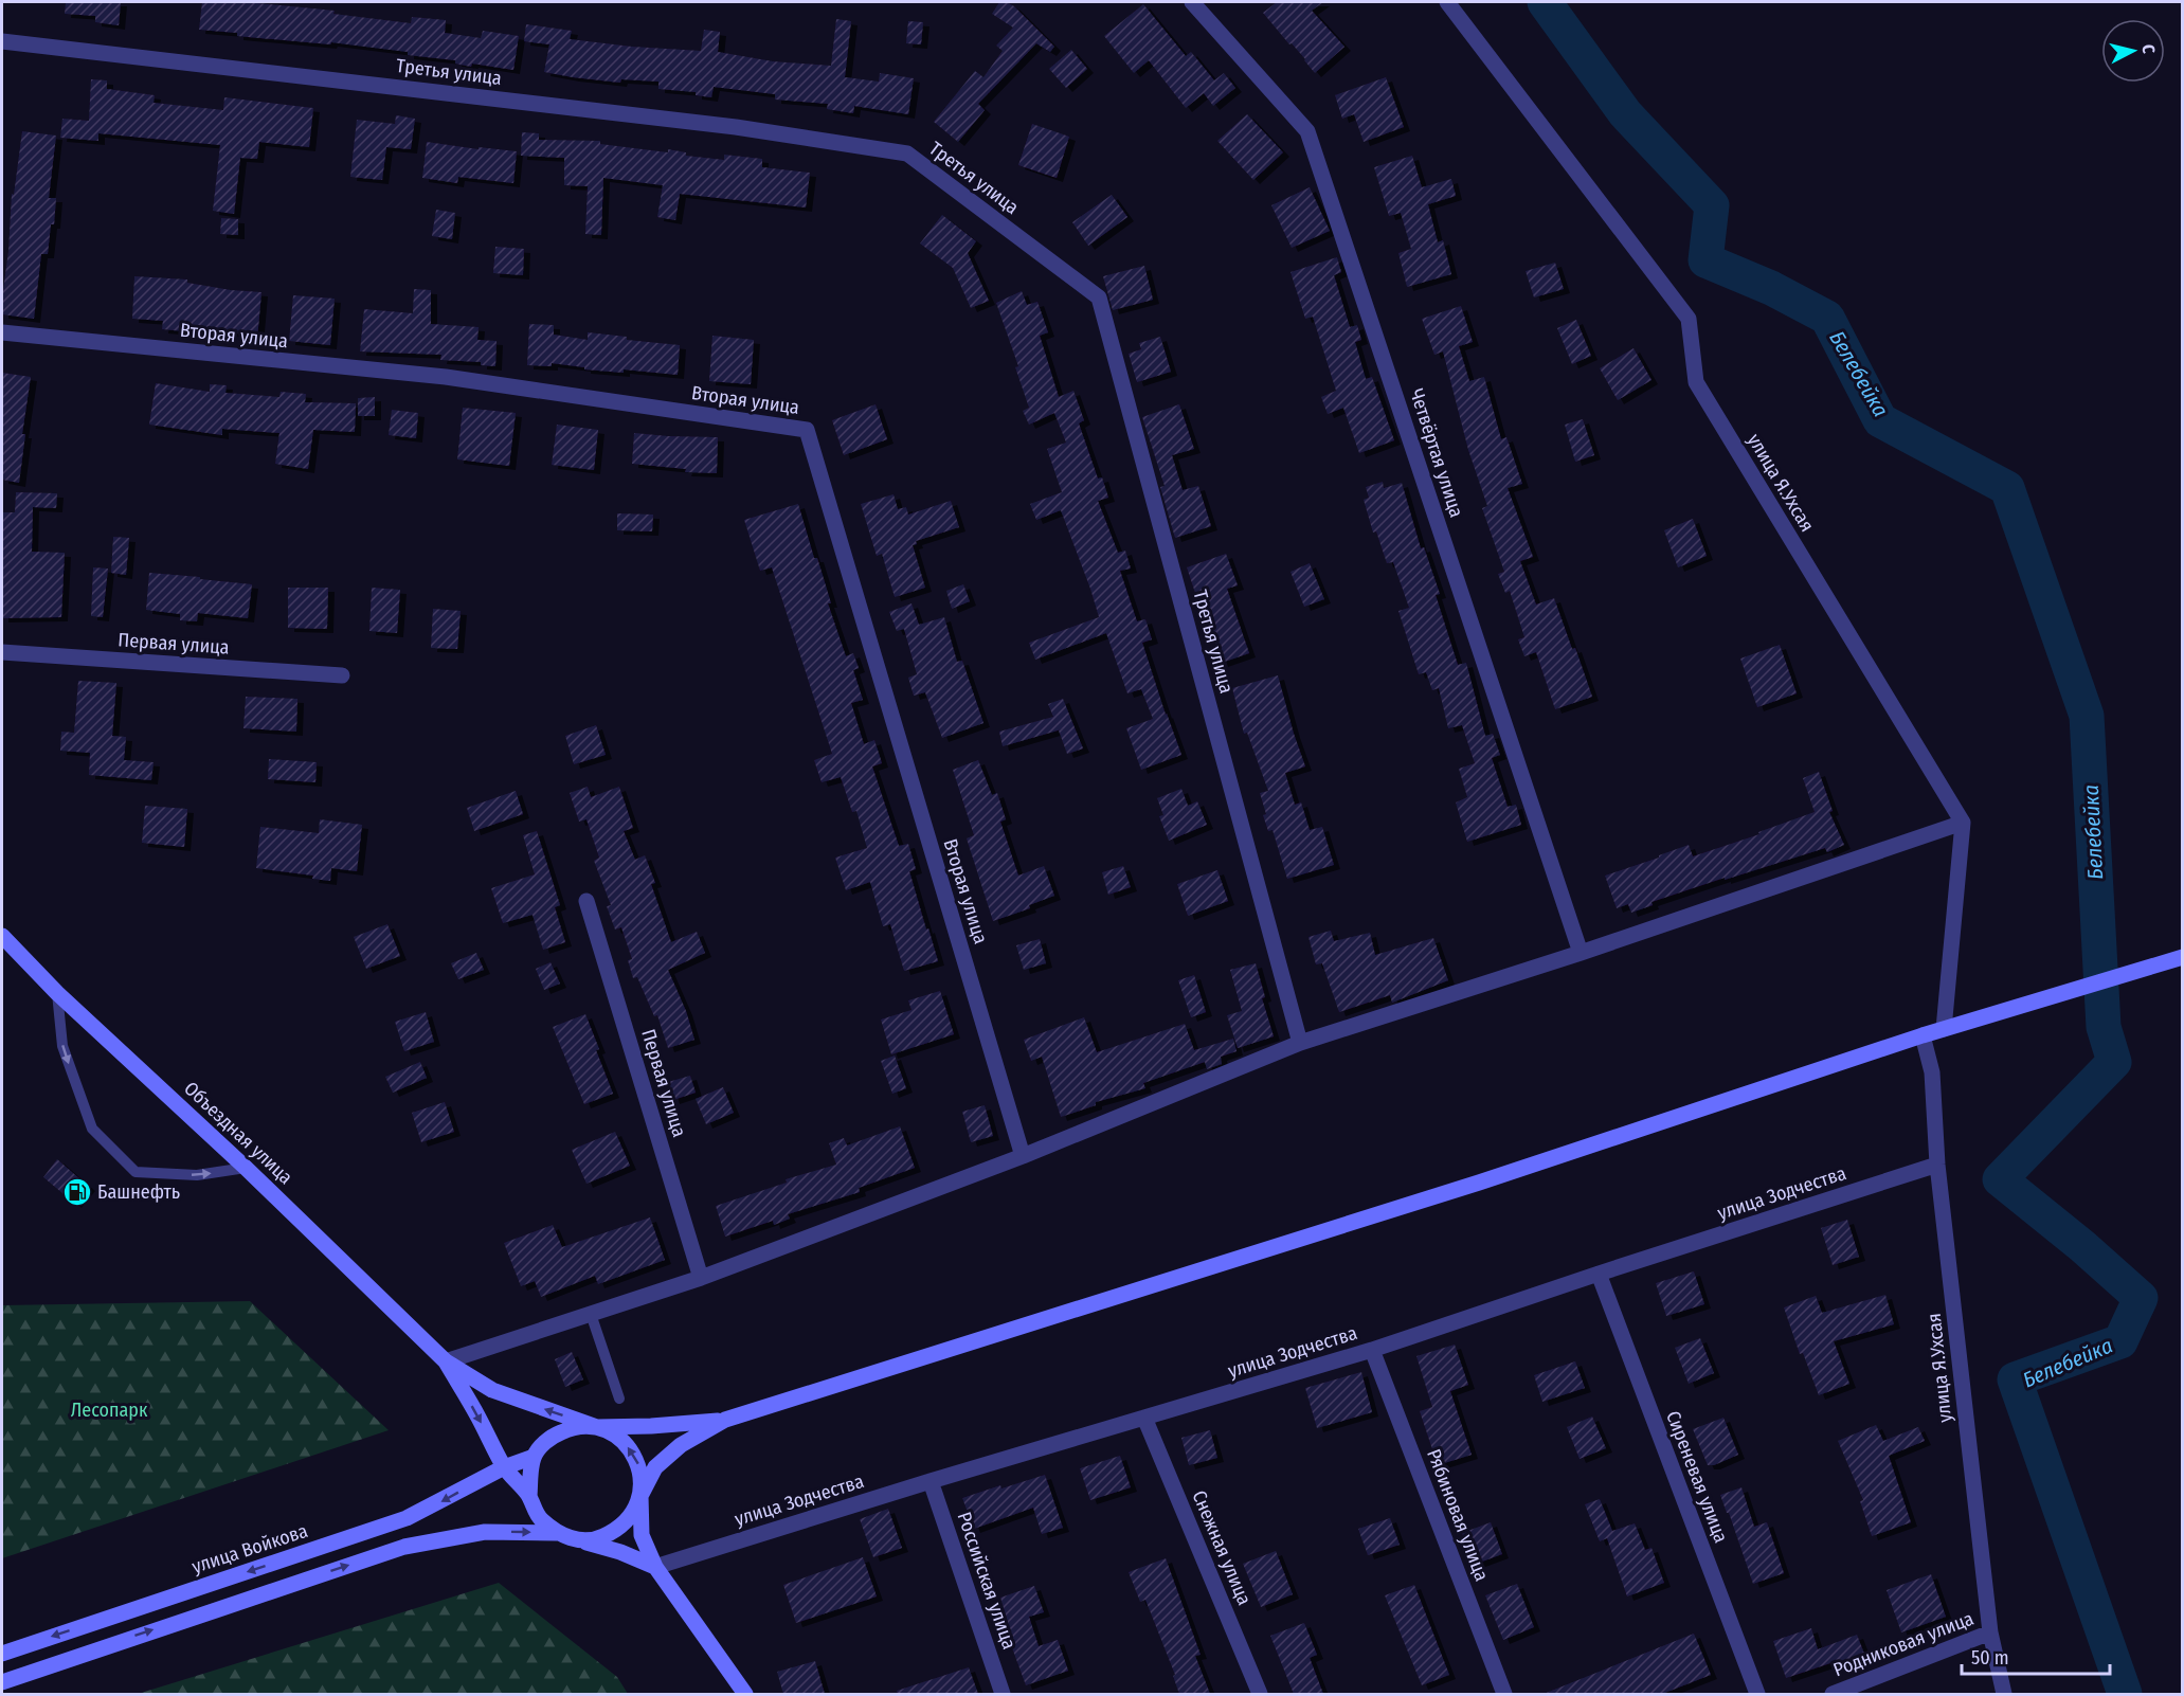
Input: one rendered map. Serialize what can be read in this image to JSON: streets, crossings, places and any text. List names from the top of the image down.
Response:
{
  "streets": {
    "main road": ["Объездная улица", "улица Войкова"],
    "street": [
      "Третья улица",
      "Вторая улица",
      "Четвёртая улица",
      "улица Я.Ухсая",
      "Первая улица",
      "улица Зодчества",
      "Сиреневая улица",
      "Рябиновая улица",
      "Снежная улица",
      "Российская улица",
      "Родниковая улица"
    ]
  },
  "crossings": [
    ["улица Я.Ухсая", "улица Зодчества"],
    ["улица Я.Ухсая", "Родниковая улица"],
    ["улица Зодчества", "Сиреневая улица"],
    ["улица Зодчества", "Рябиновая улица"],
    ["улица Зодчества", "Снежная улица"],
    ["улица Зодчества", "Российская улица"]
  ],
  "water": ["Белебейка"],
  "parks": ["Лесопарк"],
  "places": {
    "fuel station": ["Башнефть"]
  },
  "scale_bar": "50 m",
  "north": "right"
}
